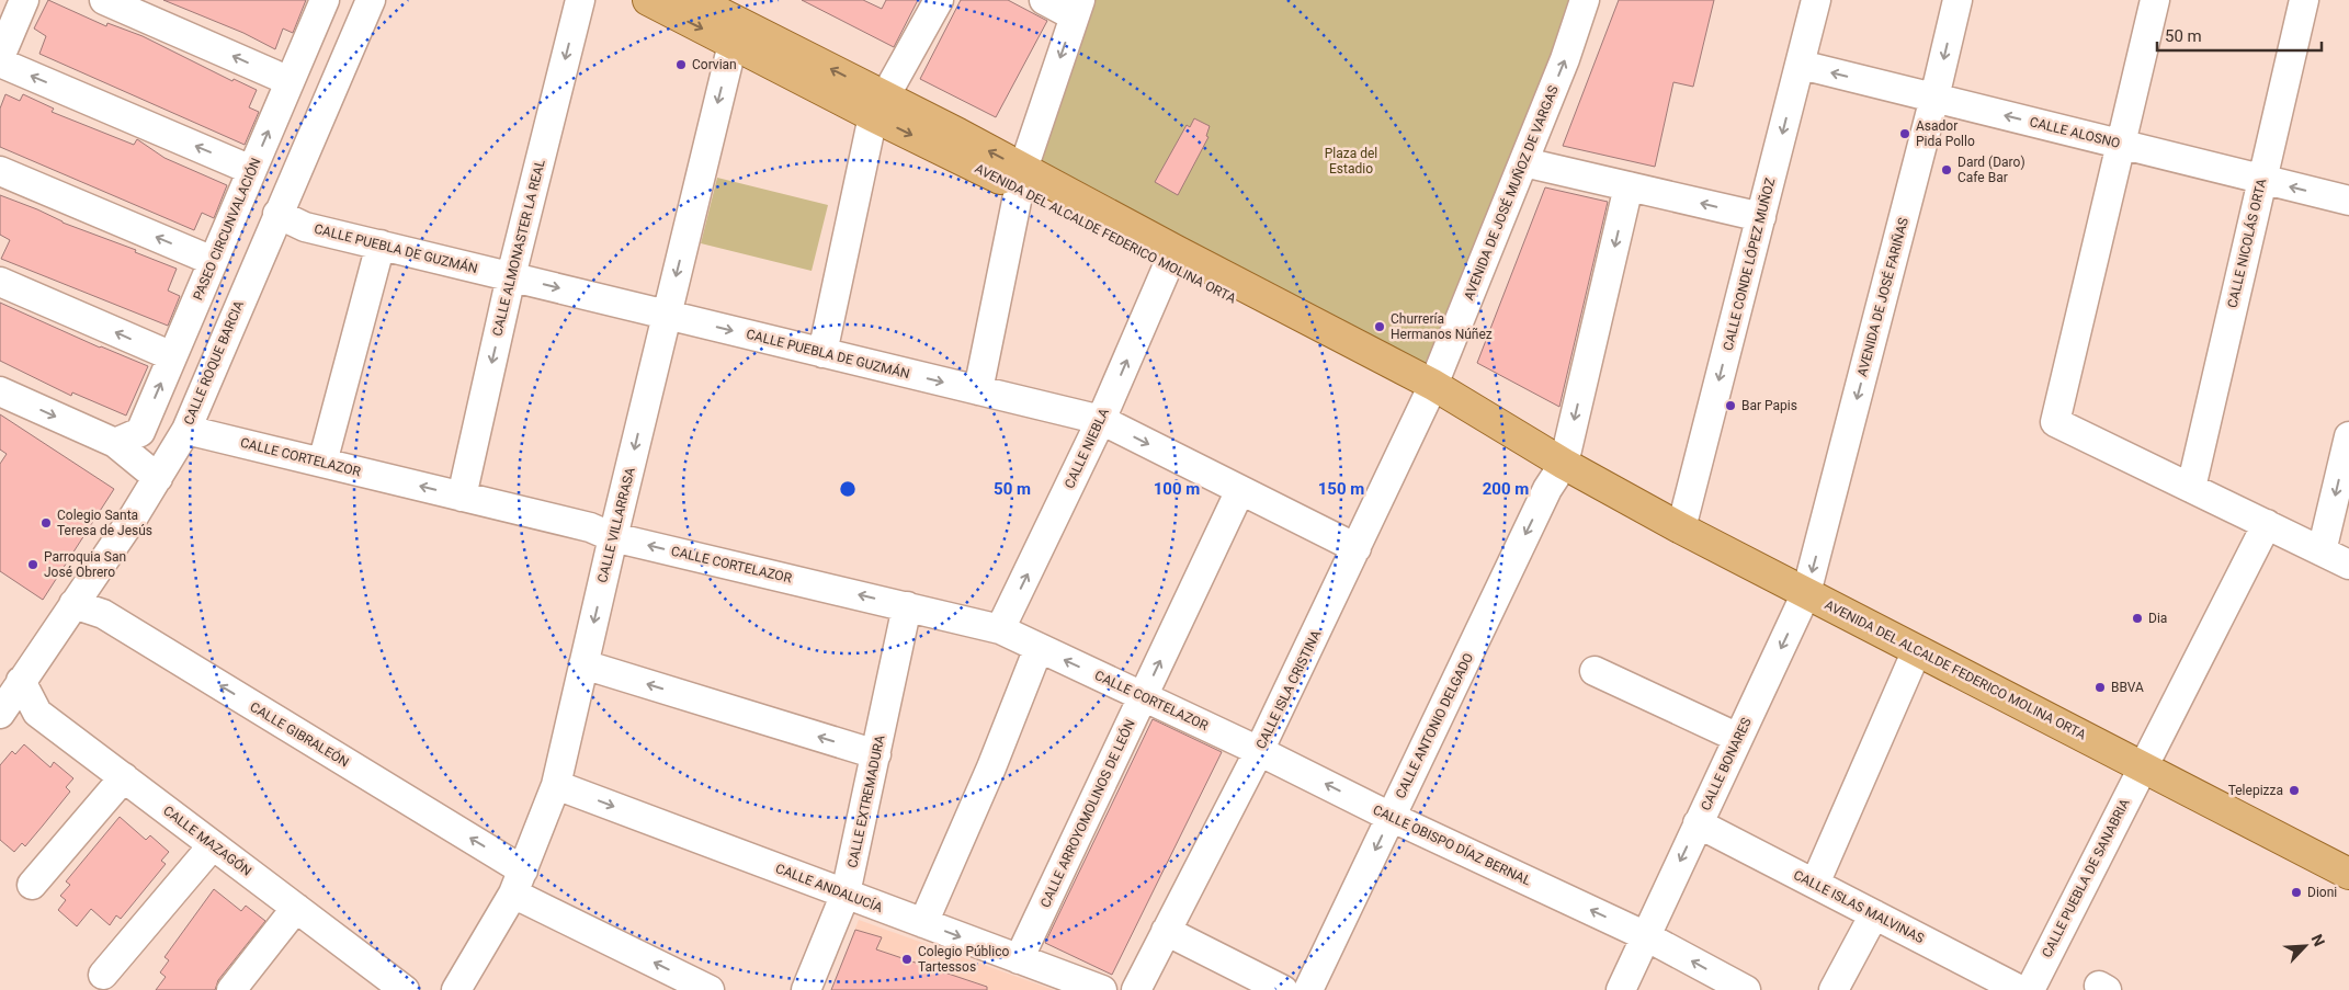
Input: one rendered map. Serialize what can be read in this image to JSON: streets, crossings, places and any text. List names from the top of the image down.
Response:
{
  "streets": {
    "main road": ["AVENIDA DEL ALCALDE FEDERICO MOLINA ORTA"],
    "street": [
      "CALLE ALOSNO",
      "AVENIDA DE JOSÉ MUÑOZ DE VARGAS",
      "PASEO CIRCUNVALACIÓN",
      "CALLE NICOLÁS ORTA",
      "CALLE ALMONASTER LA REAL",
      "CALLE PUEBLA DE GUZMÁN",
      "CALLE CONDE LÓPEZ MUÑOZ",
      "AVENIDA DE JOSÉ FARIÑAS",
      "CALLE ROQUE BARCIA",
      "CALLE NIEBLA",
      "CALLE CORTELAZOR",
      "CALLE VILLARRASA",
      "CALLE ISLA CRISTINA",
      "CALLE ANTONIO DELGADO",
      "CALLE GIBRALEÓN",
      "CALLE BONARES",
      "CALLE EXTREMADURA",
      "CALLE ARROYOMOLINOS DE LEÓN",
      "CALLE MAZAGÓN",
      "CALLE OBISPO DÍAZ BERNAL",
      "CALLE PUEBLA DE SANABRIA",
      "CALLE ANDALUCÍA",
      "CALLE ISLAS MALVINAS"
    ]
  },
  "crossings": [
    ["CALLE ALOSNO", "CALLE NICOLÁS ORTA"],
    ["CALLE ALOSNO", "CALLE CONDE LÓPEZ MUÑOZ"],
    ["CALLE ALOSNO", "AVENIDA DE JOSÉ FARIÑAS"],
    ["AVENIDA DE JOSÉ MUÑOZ DE VARGAS", "AVENIDA DEL ALCALDE FEDERICO MOLINA ORTA"],
    ["AVENIDA DE JOSÉ MUÑOZ DE VARGAS", "CALLE ISLA CRISTINA"],
    ["AVENIDA DEL ALCALDE FEDERICO MOLINA ORTA", "CALLE CONDE LÓPEZ MUÑOZ"],
    ["AVENIDA DEL ALCALDE FEDERICO MOLINA ORTA", "AVENIDA DE JOSÉ FARIÑAS"],
    ["AVENIDA DEL ALCALDE FEDERICO MOLINA ORTA", "CALLE NIEBLA"],
    ["AVENIDA DEL ALCALDE FEDERICO MOLINA ORTA", "CALLE VILLARRASA"],
    ["AVENIDA DEL ALCALDE FEDERICO MOLINA ORTA", "CALLE ISLA CRISTINA"],
    ["AVENIDA DEL ALCALDE FEDERICO MOLINA ORTA", "CALLE ANTONIO DELGADO"],
    ["AVENIDA DEL ALCALDE FEDERICO MOLINA ORTA", "CALLE BONARES"],
    ["AVENIDA DEL ALCALDE FEDERICO MOLINA ORTA", "CALLE PUEBLA DE SANABRIA"],
    ["CALLE ALMONASTER LA REAL", "CALLE PUEBLA DE GUZMÁN"],
    ["CALLE ALMONASTER LA REAL", "CALLE CORTELAZOR"],
    ["CALLE PUEBLA DE GUZMÁN", "CALLE ROQUE BARCIA"],
    ["CALLE PUEBLA DE GUZMÁN", "CALLE NIEBLA"],
    ["CALLE PUEBLA DE GUZMÁN", "CALLE VILLARRASA"],
    ["CALLE PUEBLA DE GUZMÁN", "CALLE ISLA CRISTINA"],
    ["CALLE PUEBLA DE GUZMÁN", "CALLE ARROYOMOLINOS DE LEÓN"],
    ["AVENIDA DE JOSÉ FARIÑAS", "CALLE BONARES"],
    ["CALLE ROQUE BARCIA", "CALLE CORTELAZOR"],
    ["CALLE ROQUE BARCIA", "CALLE GIBRALEÓN"],
    ["CALLE ROQUE BARCIA", "CALLE MAZAGÓN"],
    ["CALLE NIEBLA", "CALLE CORTELAZOR"],
    ["CALLE CORTELAZOR", "CALLE VILLARRASA"],
    ["CALLE CORTELAZOR", "CALLE ISLA CRISTINA"],
    ["CALLE CORTELAZOR", "CALLE EXTREMADURA"],
    ["CALLE CORTELAZOR", "CALLE ARROYOMOLINOS DE LEÓN"],
    ["CALLE CORTELAZOR", "CALLE OBISPO DÍAZ BERNAL"],
    ["CALLE VILLARRASA", "CALLE GIBRALEÓN"],
    ["CALLE VILLARRASA", "CALLE ANDALUCÍA"],
    ["CALLE ISLA CRISTINA", "CALLE OBISPO DÍAZ BERNAL"],
    ["CALLE ANTONIO DELGADO", "CALLE OBISPO DÍAZ BERNAL"],
    ["CALLE BONARES", "CALLE OBISPO DÍAZ BERNAL"],
    ["CALLE BONARES", "CALLE ISLAS MALVINAS"],
    ["CALLE EXTREMADURA", "CALLE ANDALUCÍA"],
    ["CALLE ARROYOMOLINOS DE LEÓN", "CALLE ANDALUCÍA"]
  ],
  "one_way": [
    "CALLE ALOSNO",
    "AVENIDA DE JOSÉ MUÑOZ DE VARGAS",
    "PASEO CIRCUNVALACIÓN",
    "CALLE PUEBLA DE GUZMÁN",
    "CALLE CONDE LÓPEZ MUÑOZ",
    "AVENIDA DE JOSÉ FARIÑAS",
    "CALLE ANTONIO DELGADO",
    "CALLE GIBRALEÓN",
    "CALLE ARROYOMOLINOS DE LEÓN"
  ],
  "parks": ["Plaza del Estadio"],
  "places": [
    "Corvian",
    "Asador Pida Pollo",
    "Dard (Daro) Cafe Bar",
    "Churrería Hermanos Núñez",
    "Bar Papis",
    "Colegio Santa Teresa de Jesús",
    "Parroquia San José Obrero",
    "Dia",
    "BBVA",
    "Telepizza",
    "Dioni",
    "Colegio Público Tartessos"
  ],
  "scale_bar": "50 m",
  "north": "top right",
  "rings": [
    "50 m",
    "100 m",
    "150 m",
    "200 m"
  ]
}
